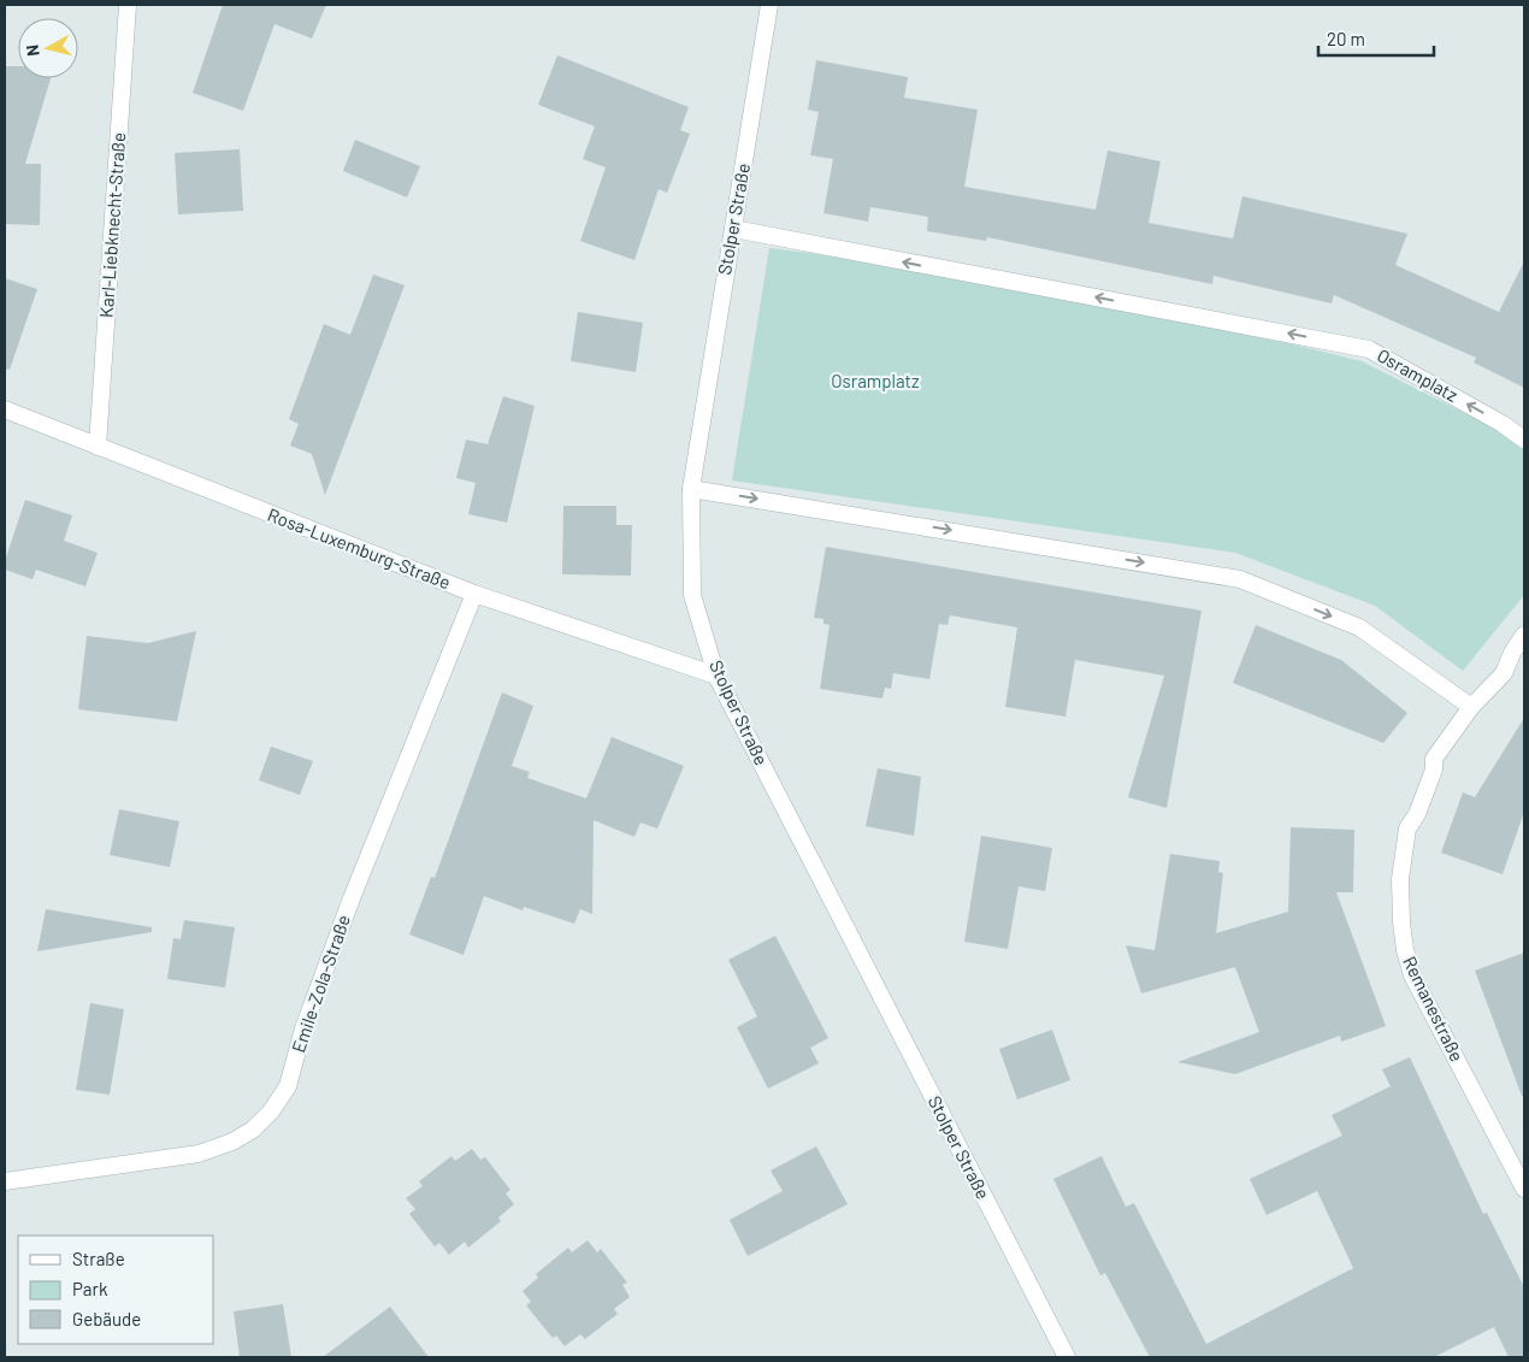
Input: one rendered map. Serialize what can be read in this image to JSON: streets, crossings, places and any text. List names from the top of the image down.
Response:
{
  "streets": {
    "street": [
      "Stolper Straße",
      "Karl-Liebknecht-Straße",
      "Osramplatz",
      "Rosa-Luxemburg-Straße",
      "Emile-Zola-Straße",
      "Remanestraße"
    ]
  },
  "crossings": [
    ["Stolper Straße", "Osramplatz"],
    ["Stolper Straße", "Rosa-Luxemburg-Straße"],
    ["Karl-Liebknecht-Straße", "Rosa-Luxemburg-Straße"],
    ["Rosa-Luxemburg-Straße", "Emile-Zola-Straße"]
  ],
  "one_way": ["Osramplatz"],
  "parks": ["Osramplatz"],
  "legend": ["Straße", "Park", "Gebäude"],
  "scale_bar": "20 m",
  "north": "left"
}
